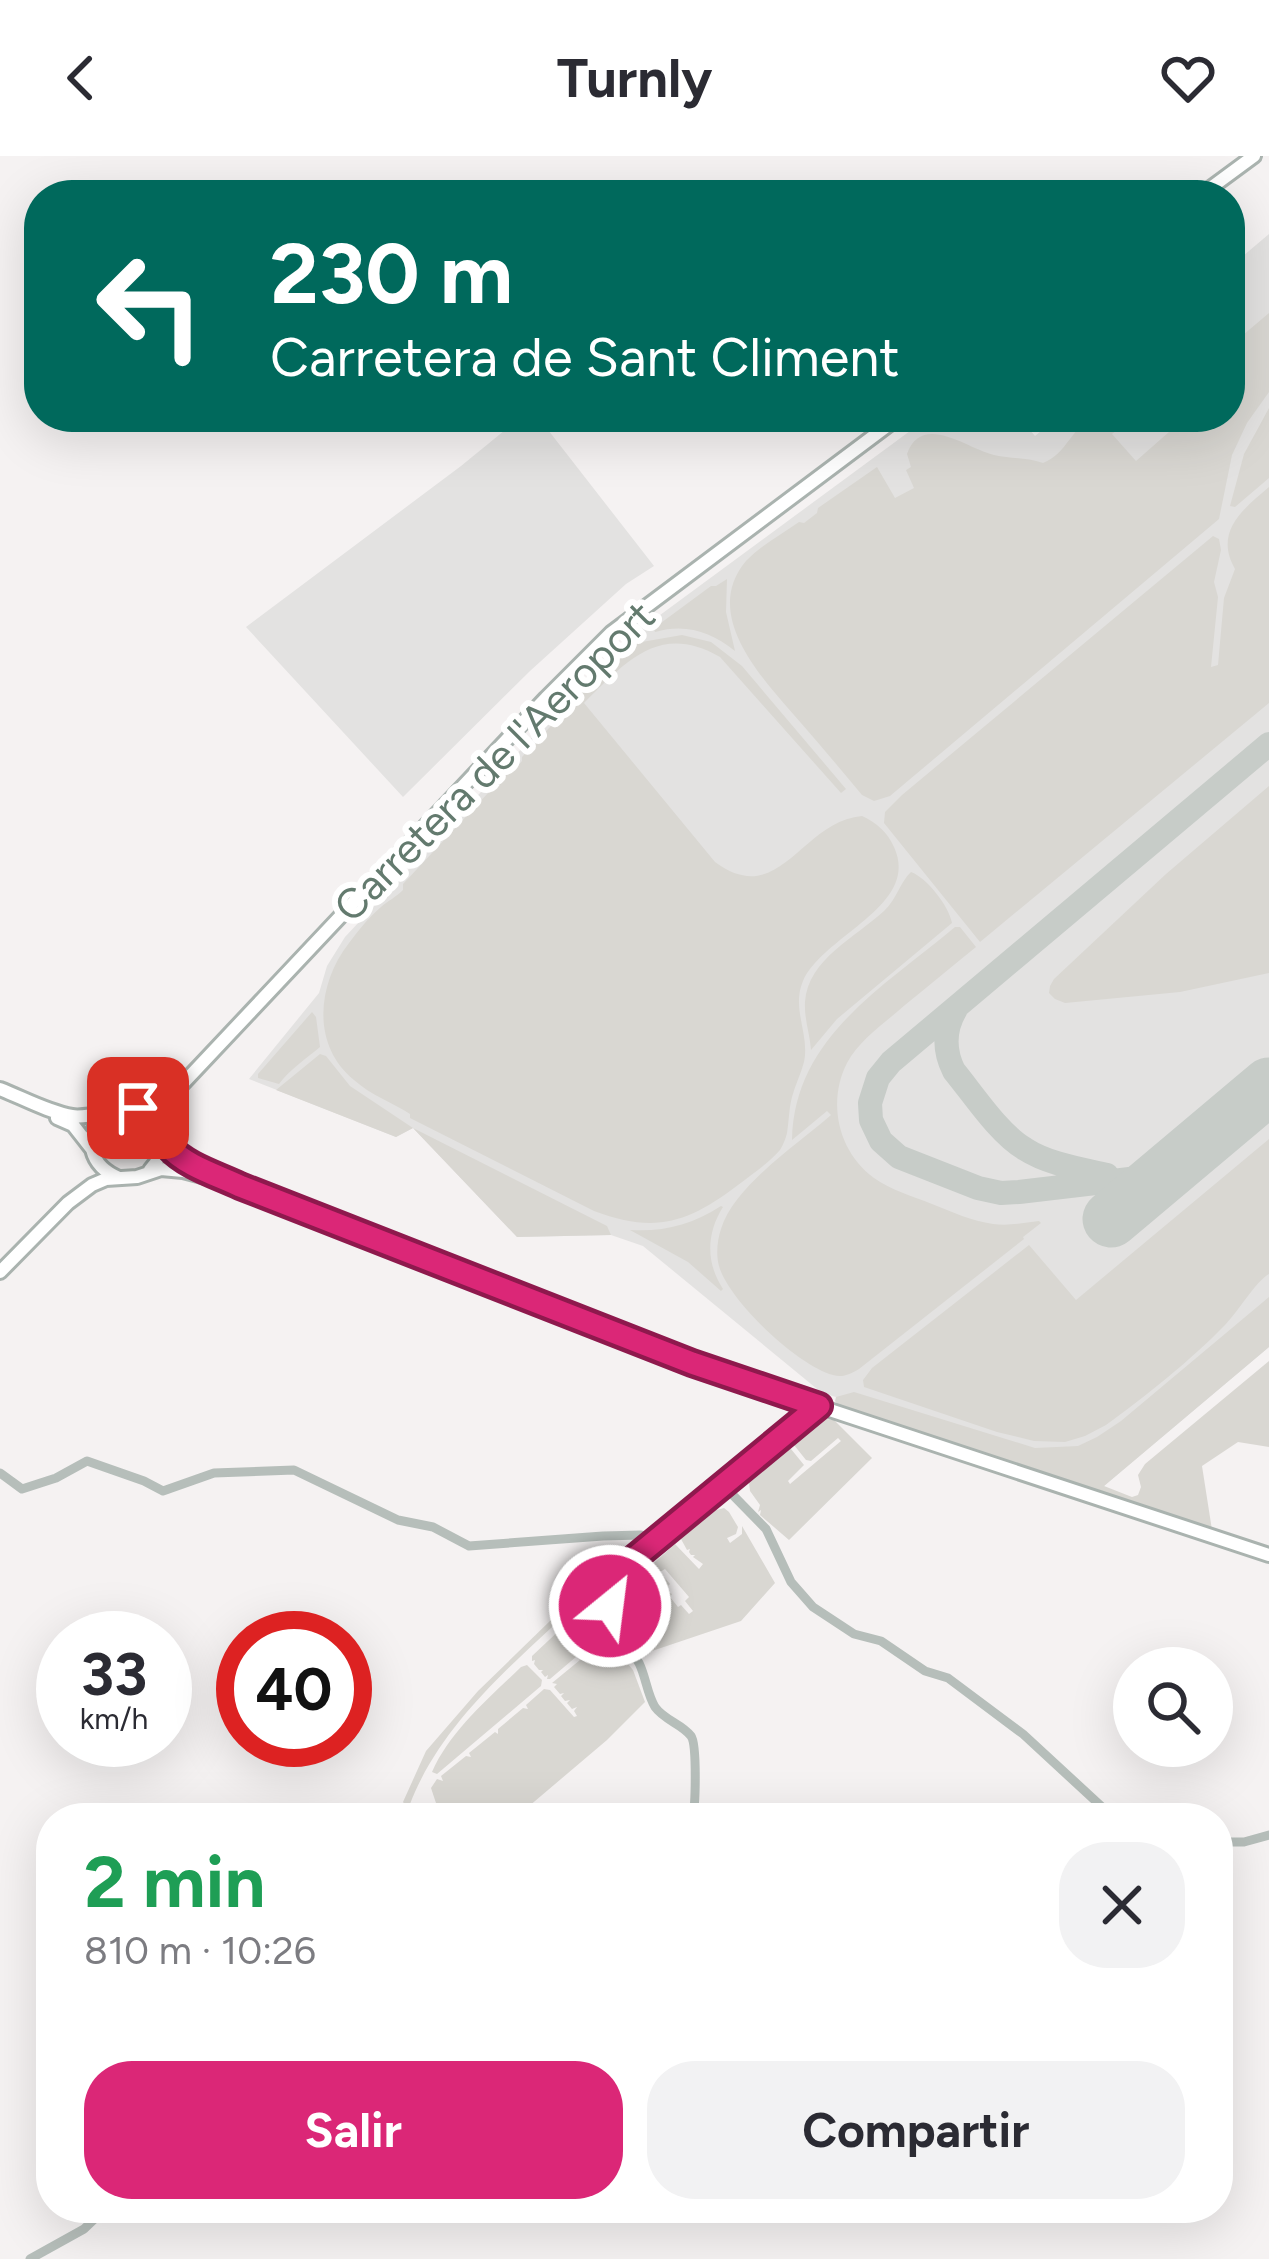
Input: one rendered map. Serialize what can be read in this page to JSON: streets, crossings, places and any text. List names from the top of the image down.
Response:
{
  "streets": {
    "main road": ["Carretera de l'Aeroport"]
  },
  "page": {
    "header": "Turnly",
    "turn": ["230 m", "Carretera de Sant Climent"],
    "speed": "33 km/h",
    "limit": "40",
    "heading": ["2 min", "810 m · 10:26"],
    "buttons": ["Salir", "Compartir"]
  }
}
